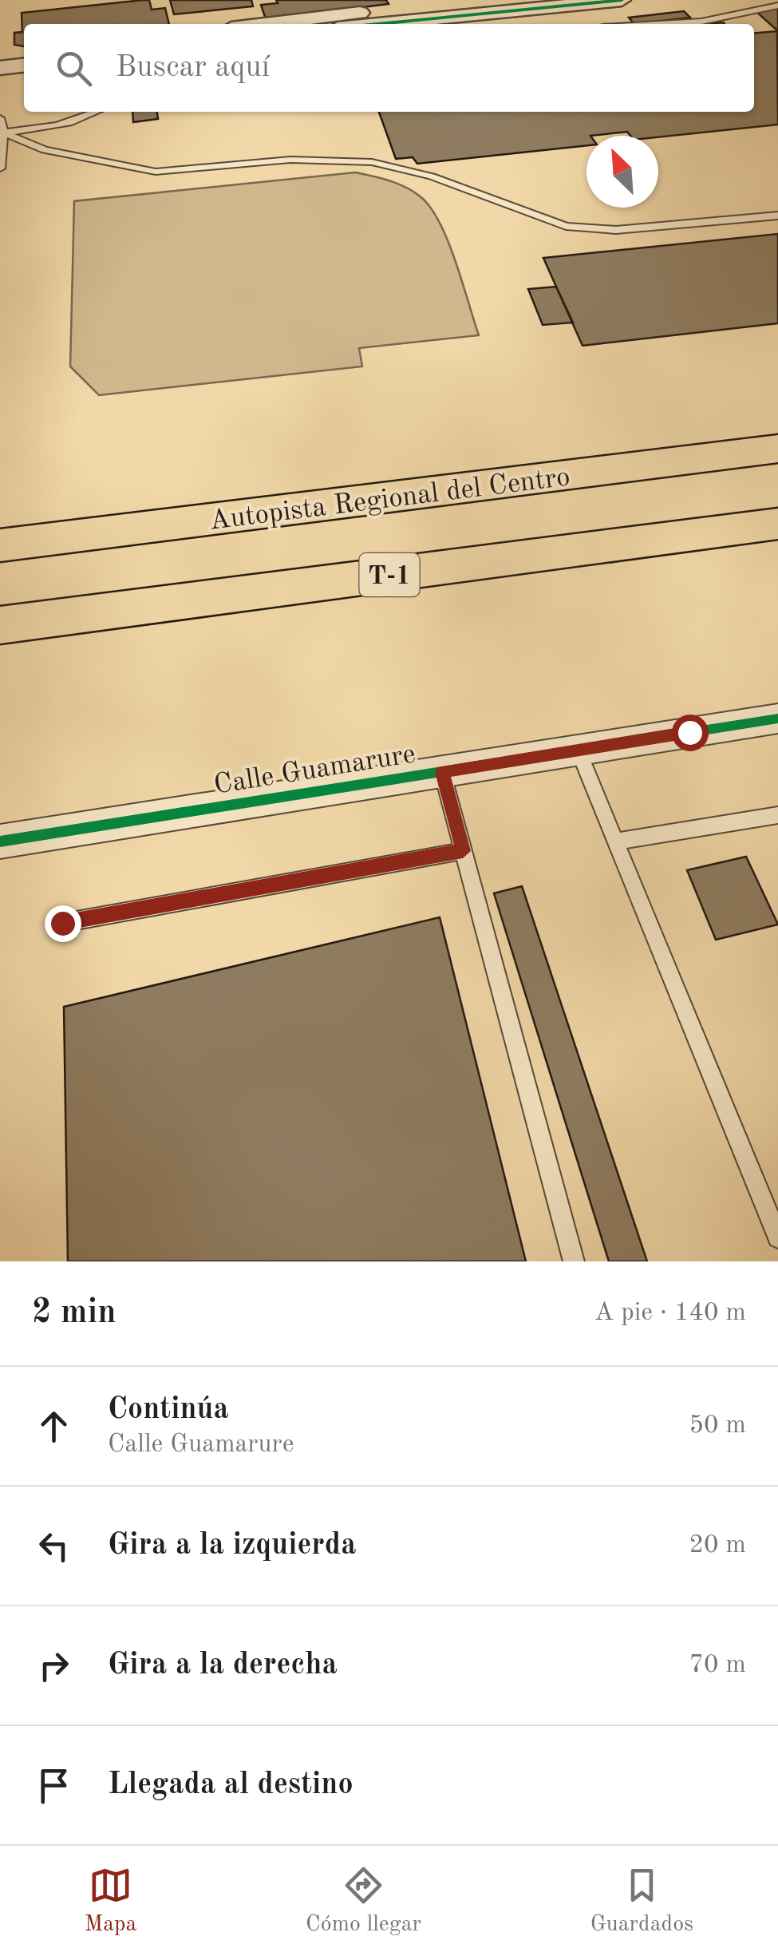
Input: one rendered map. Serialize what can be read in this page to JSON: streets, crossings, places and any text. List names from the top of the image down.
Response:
{
  "streets": {
    "highway": ["Autopista Regional del Centro", "T-1"],
    "street": ["Calle Guamarure"]
  },
  "north": "top left",
  "page": {
    "search": "Buscar aquí",
    "heading": ["2 min", "A pie · 140 m"],
    "list": [
      ["Continúa", "Calle Guamarure", "50 m"],
      ["Gira a la izquierda", "20 m"],
      ["Gira a la derecha", "70 m"],
      "Llegada al destino"
    ],
    "nav": ["Mapa", "Cómo llegar", "Guardados"]
  }
}
